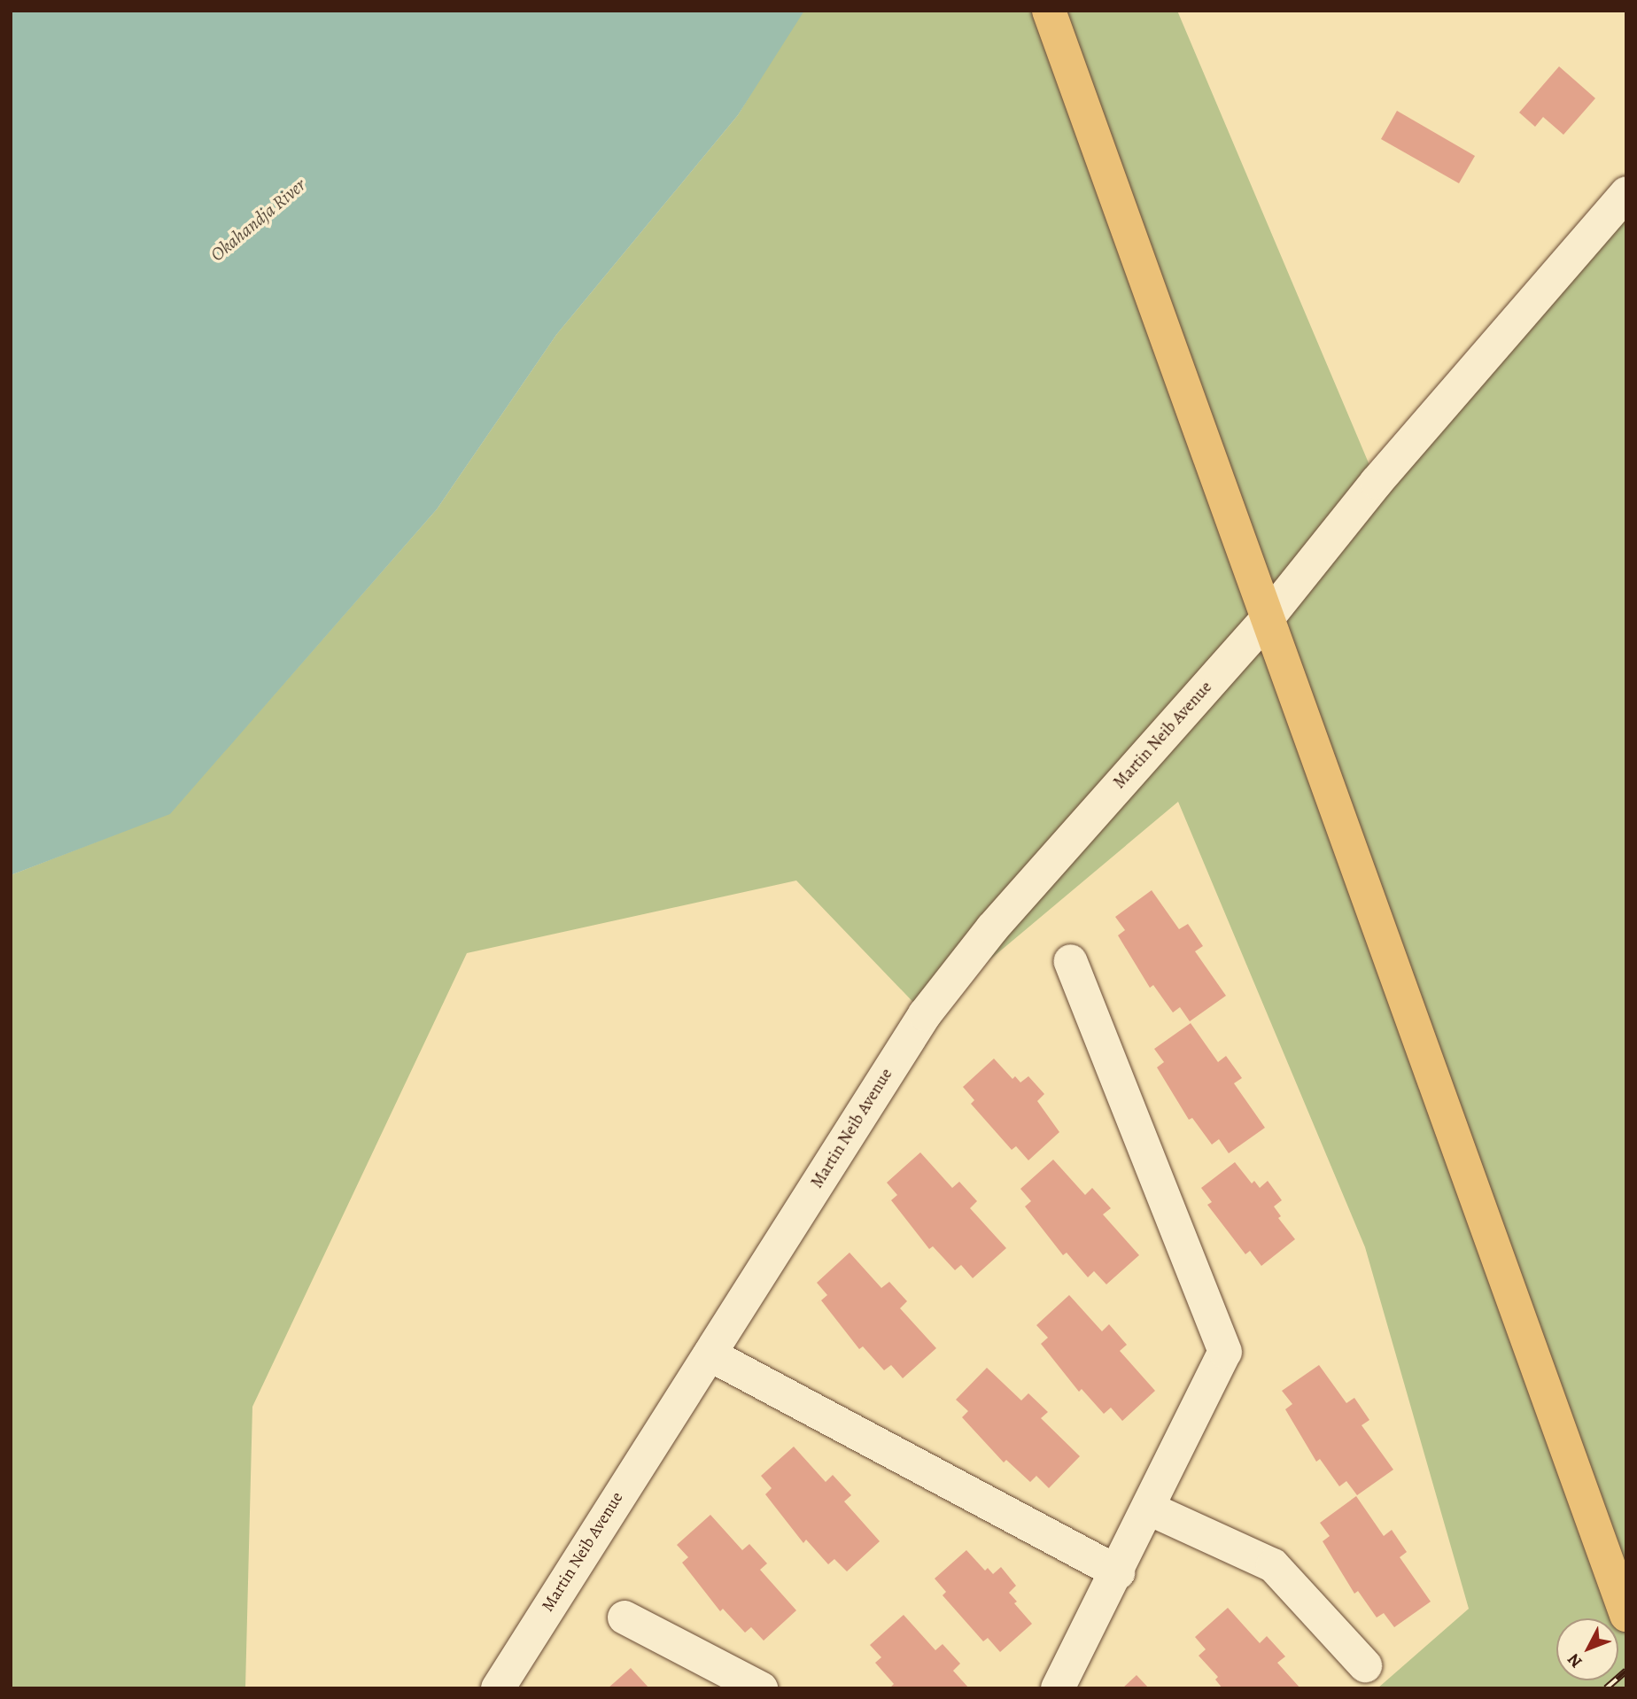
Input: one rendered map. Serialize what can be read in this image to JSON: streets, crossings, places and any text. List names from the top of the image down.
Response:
{
  "streets": {
    "street": ["Martin Neib Avenue"]
  },
  "water": ["Okahandja River"],
  "north": "bottom left"
}
